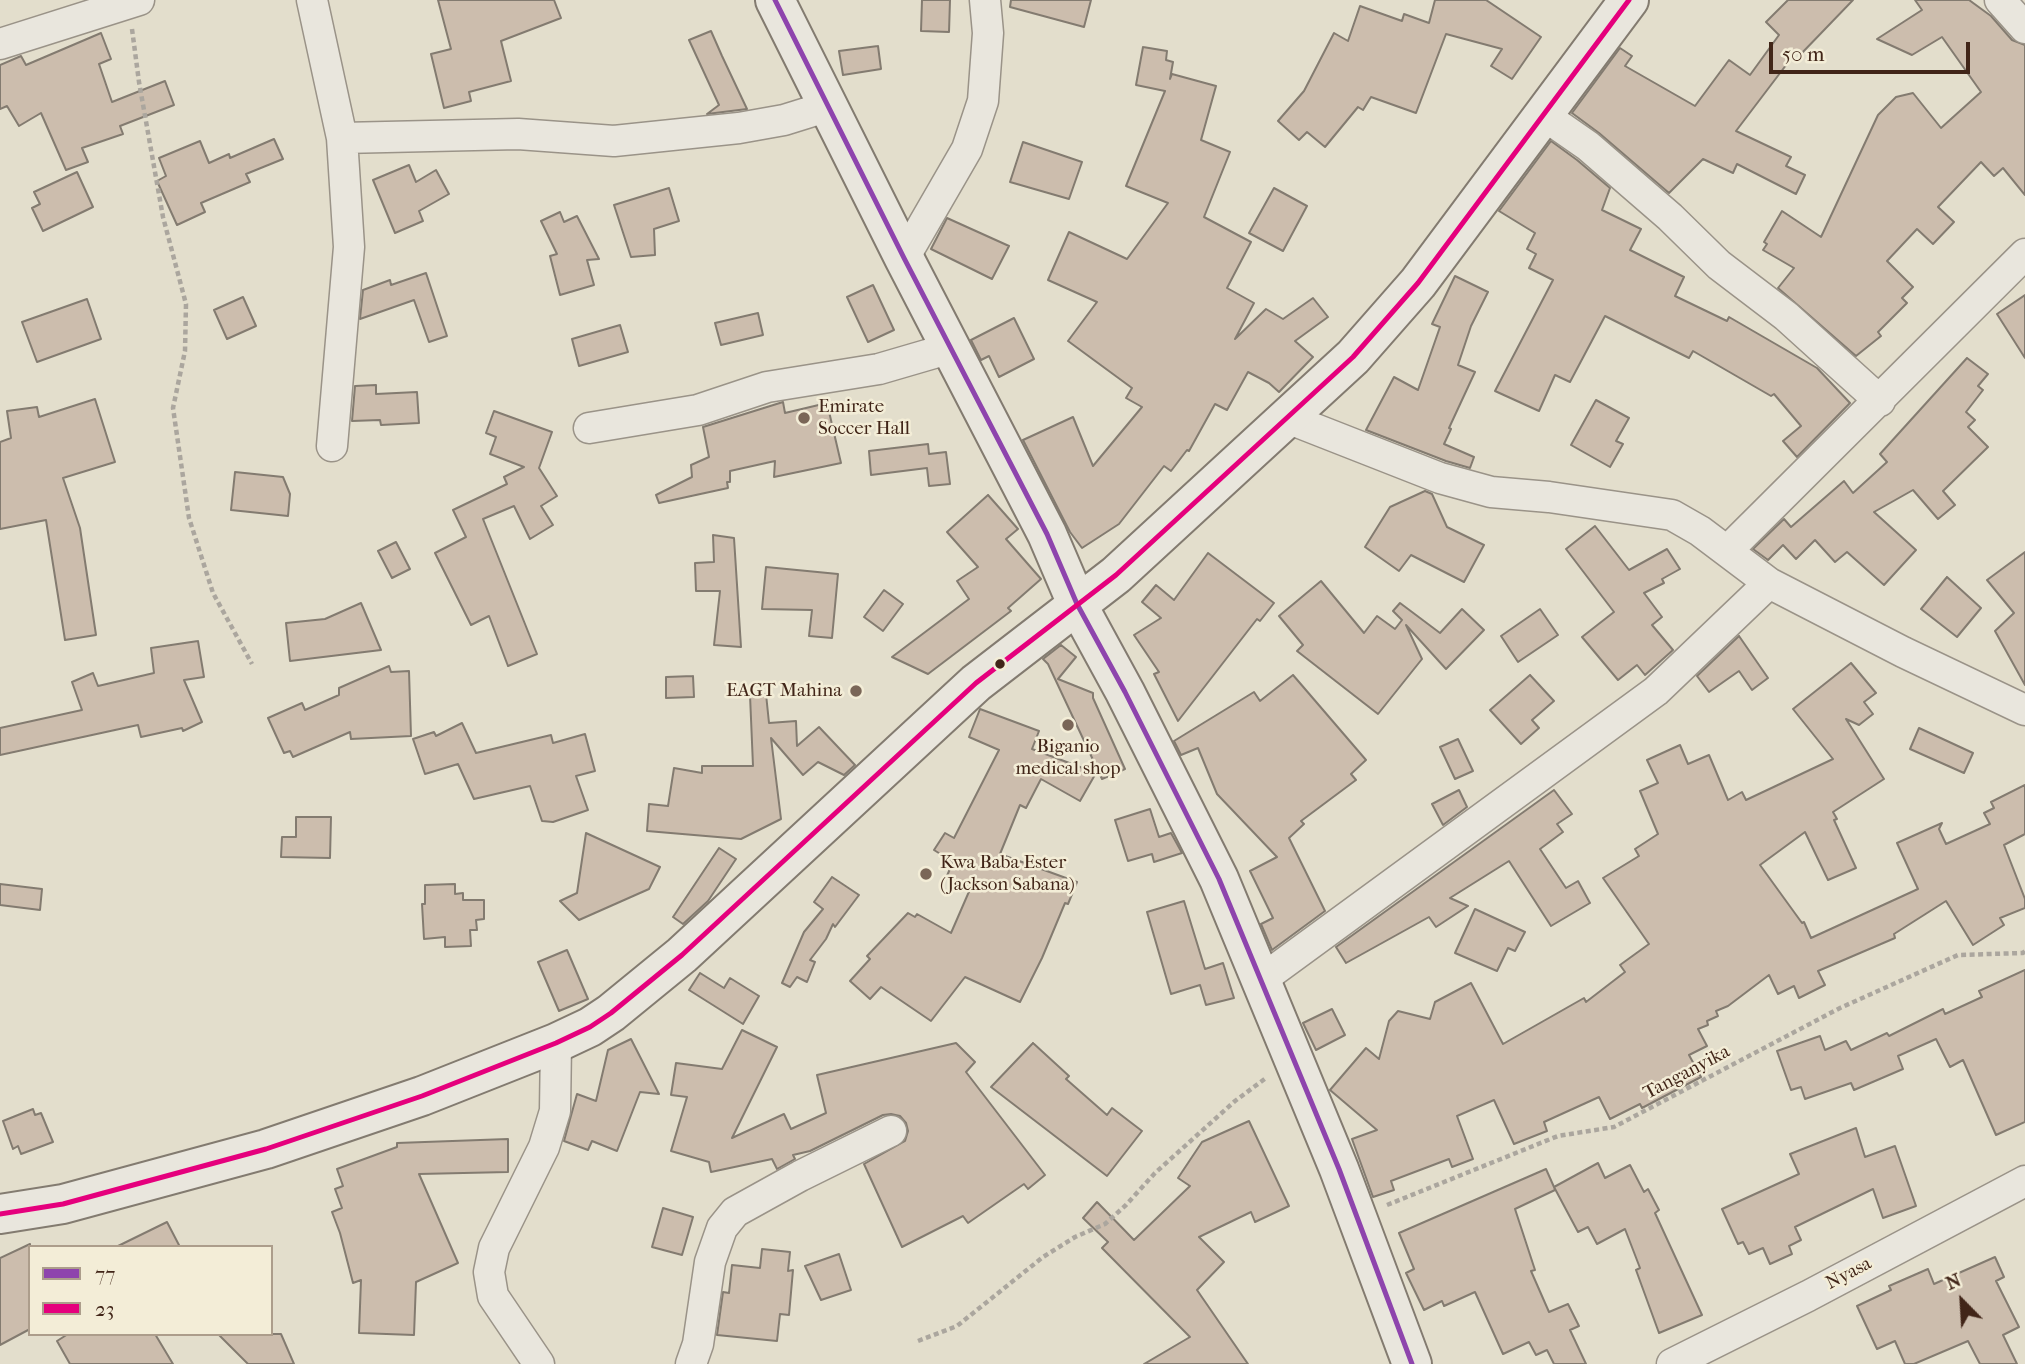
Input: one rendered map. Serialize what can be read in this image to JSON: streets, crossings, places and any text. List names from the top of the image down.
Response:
{
  "streets": {
    "street": ["Nyasa"],
    "path": ["Tanganyika"]
  },
  "places": [
    "Emirate Soccer Hall",
    "EAGT Mahina",
    "Biganio medical shop",
    "Kwa Baba Ester (Jackson Sabana)"
  ],
  "lines": ["transit line 77", "transit line 23"],
  "legend": ["77", "23"],
  "scale_bar": "50 m",
  "north": "top left"
}
